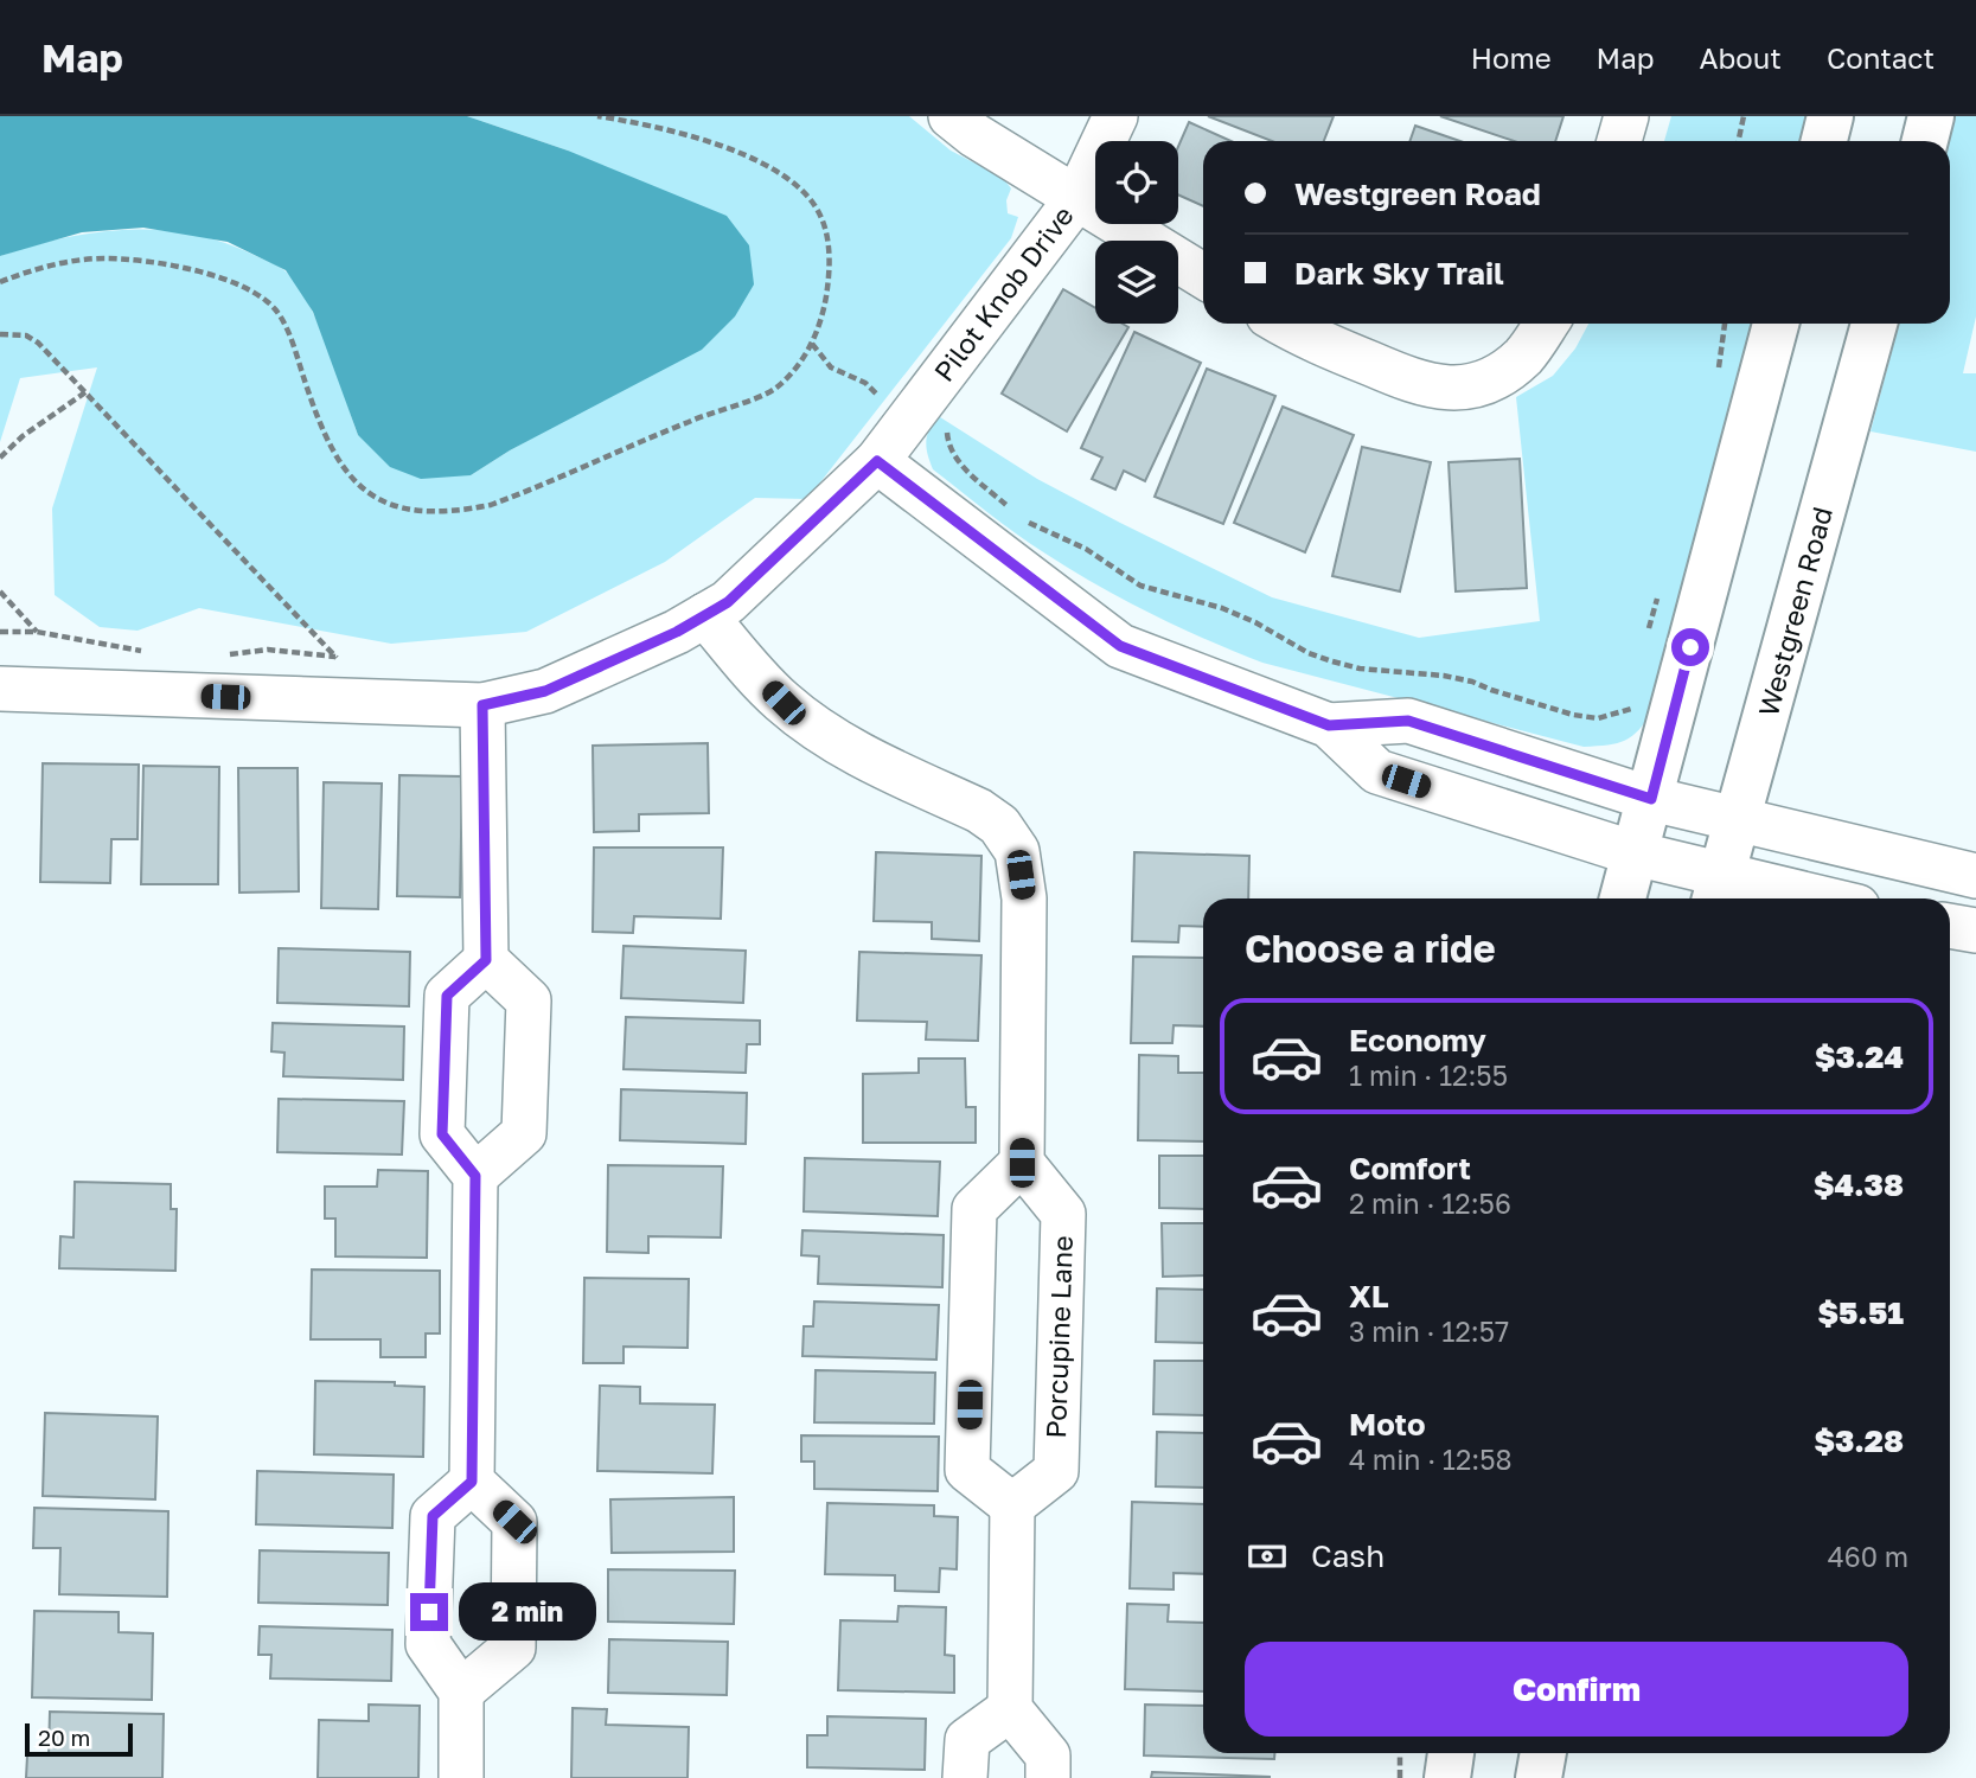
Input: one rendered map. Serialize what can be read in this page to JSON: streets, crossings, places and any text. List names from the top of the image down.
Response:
{
  "streets": {
    "street": ["Pilot Knob Drive", "Westgreen Road", "Porcupine Lane"]
  },
  "scale_bar": "20 m",
  "page": {
    "header": "Map",
    "nav": [
      "Home",
      "Map",
      "About",
      "Contact"
    ],
    "banner": ["Westgreen Road", "Dark Sky Trail"],
    "heading": "Choose a ride",
    "list": [
      {
        "name": "Economy",
        "note": "1 min · 12:55",
        "value": "$3.24"
      },
      {
        "name": "Comfort",
        "note": "2 min · 12:56",
        "value": "$4.38"
      },
      {
        "name": "XL",
        "note": "3 min · 12:57",
        "value": "$5.51"
      },
      {
        "name": "Moto",
        "note": "4 min · 12:58",
        "value": "$3.28"
      }
    ],
    "pay": ["Cash", "460 m"],
    "bubble": "2 min",
    "buttons": "Confirm",
    "scale": "20 m"
  }
}
